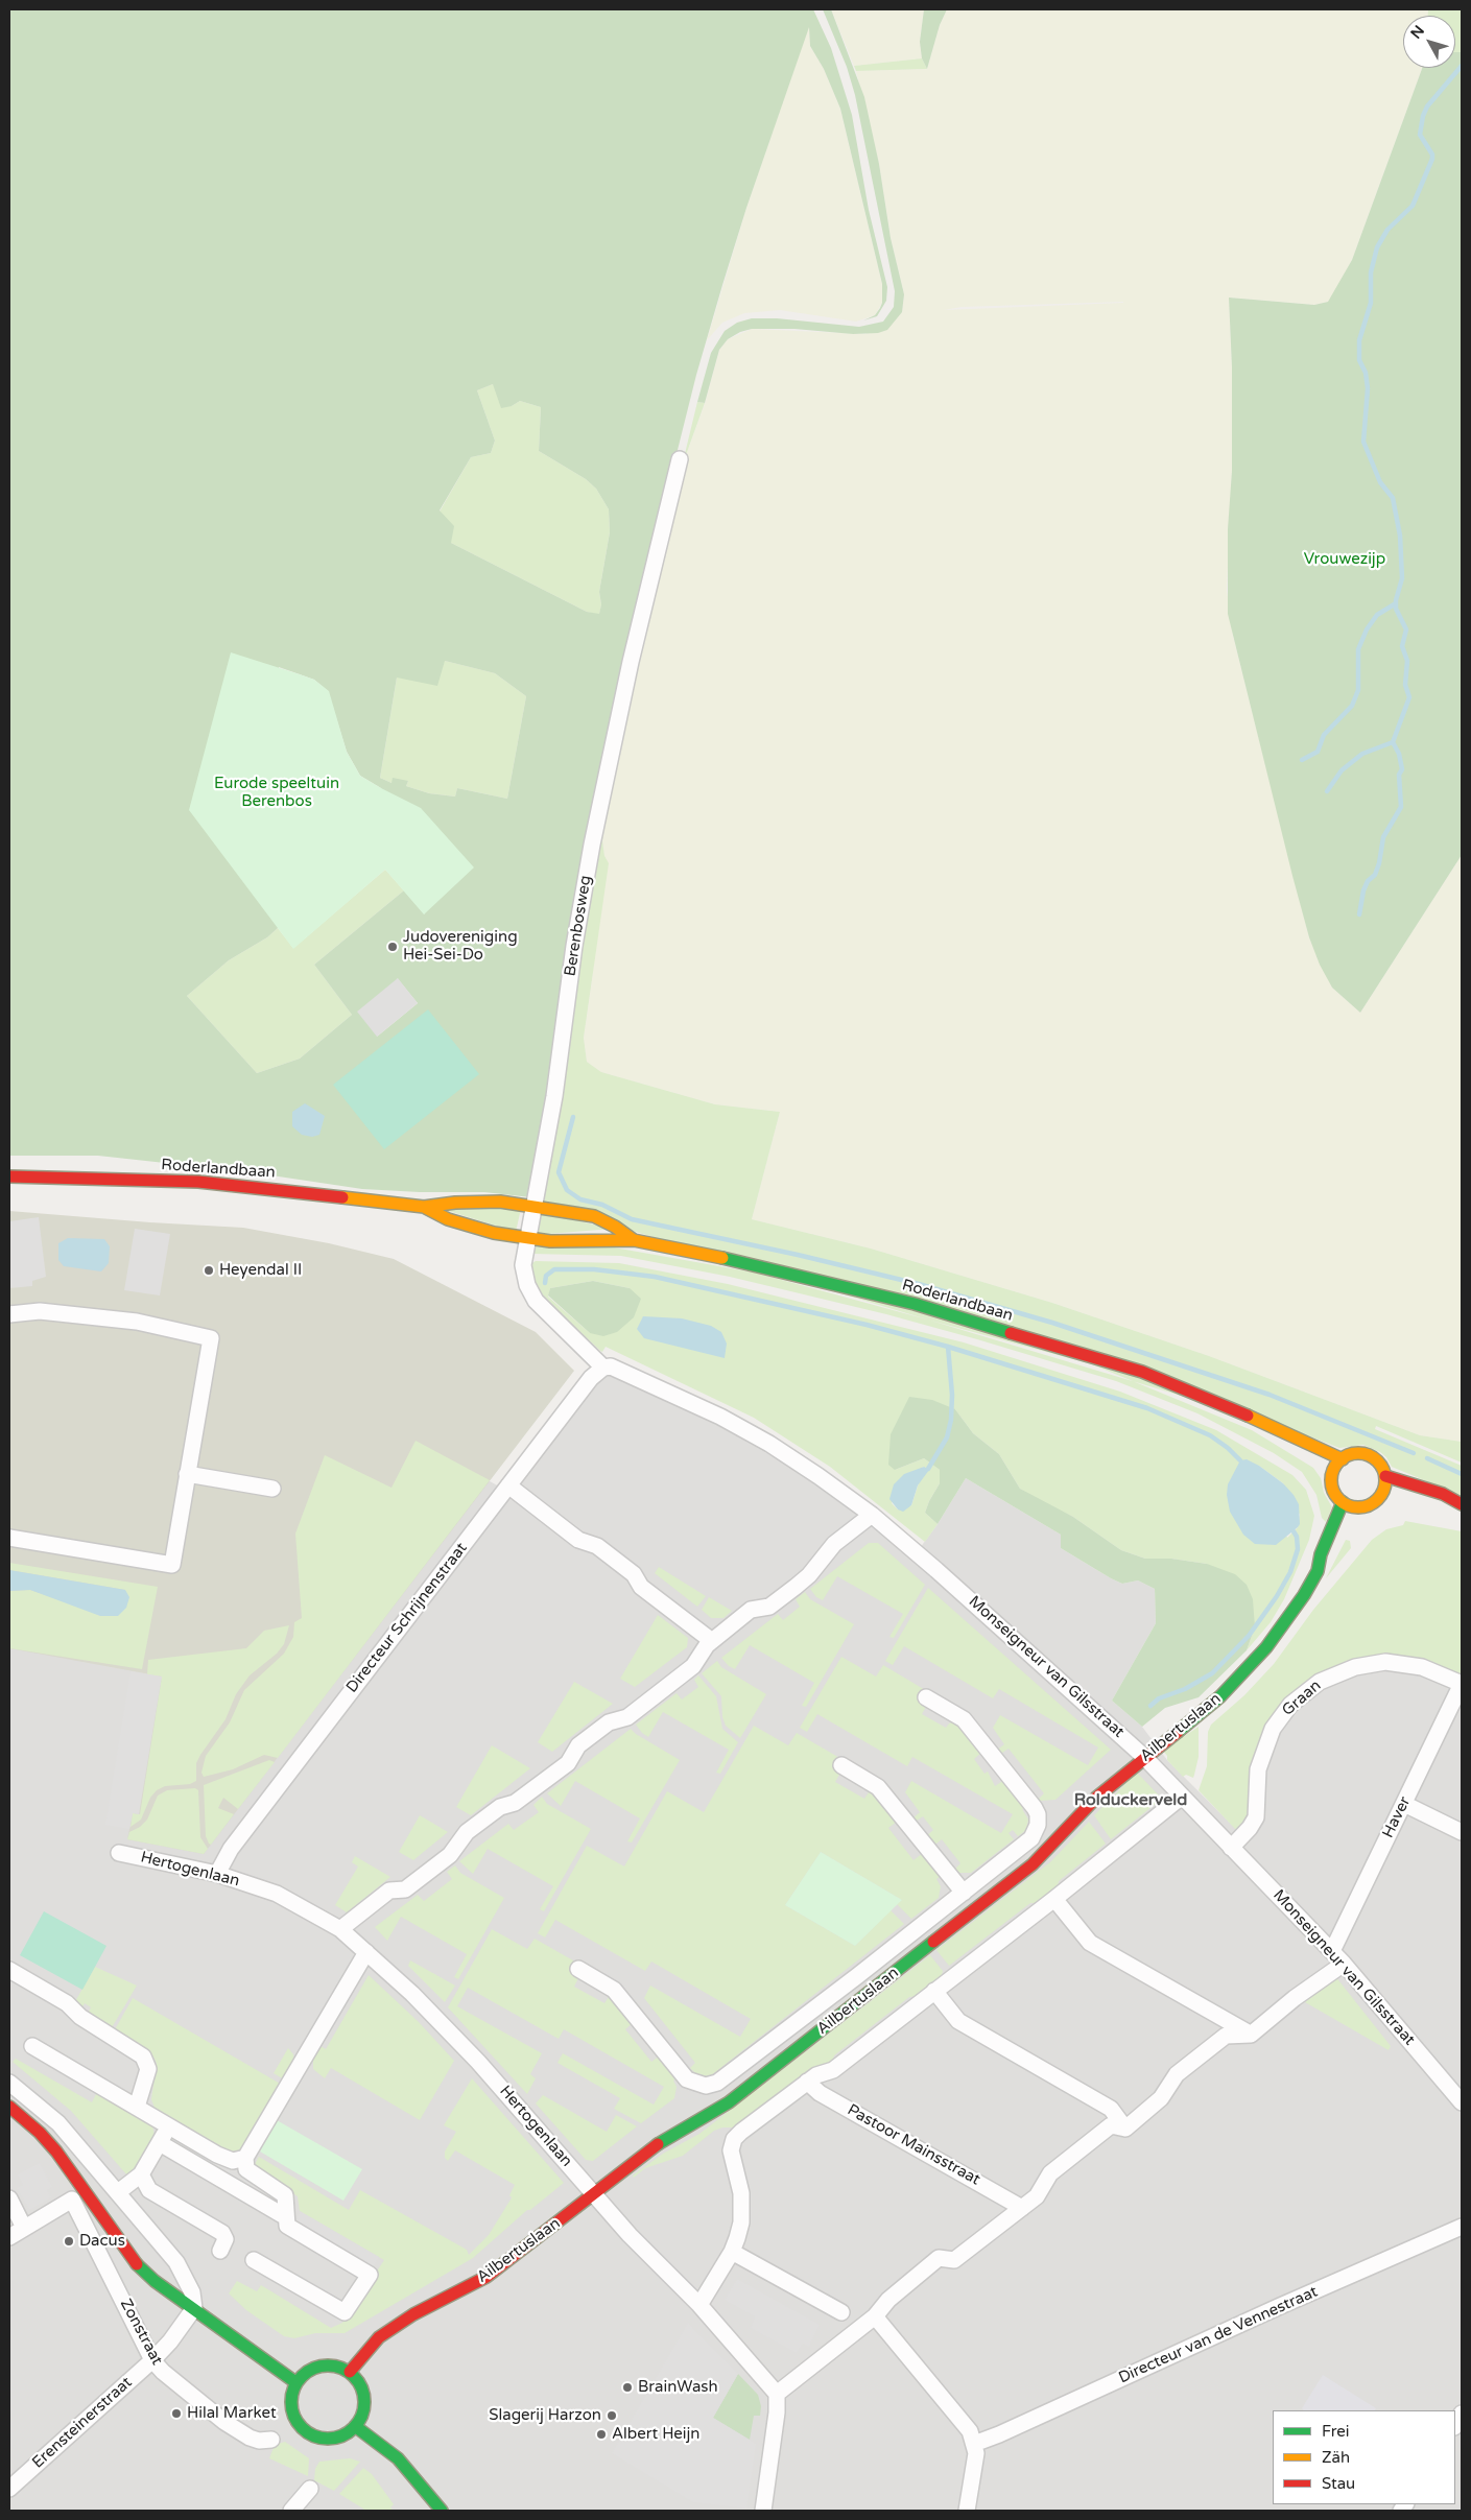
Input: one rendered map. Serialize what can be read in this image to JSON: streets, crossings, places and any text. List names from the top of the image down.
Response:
{
  "streets": {
    "main road": ["Roderlandbaan", "Ailbertuslaan"],
    "street": [
      "Berenbosweg",
      "Directeur Schrijnenstraat",
      "Monseigneur van Gilsstraat",
      "Graan",
      "Haver",
      "Hertogenlaan",
      "Pastoor Mainsstraat",
      "Zonstraat",
      "Directeur van de Vennestraat",
      "Erensteinerstraat"
    ]
  },
  "crossings": [
    ["Berenbosweg", "Roderlandbaan"],
    ["Berenbosweg", "Directeur Schrijnenstraat"],
    ["Berenbosweg", "Monseigneur van Gilsstraat"],
    ["Roderlandbaan", "Ailbertuslaan"],
    ["Directeur Schrijnenstraat", "Monseigneur van Gilsstraat"],
    ["Directeur Schrijnenstraat", "Hertogenlaan"],
    ["Monseigneur van Gilsstraat", "Graan"],
    ["Monseigneur van Gilsstraat", "Ailbertuslaan"],
    ["Monseigneur van Gilsstraat", "Haver"],
    ["Graan", "Haver"],
    ["Ailbertuslaan", "Hertogenlaan"],
    ["Zonstraat", "Erensteinerstraat"]
  ],
  "districts": ["Rolduckerveld"],
  "parks": ["Vrouwezijp", "Eurode speeltuin Berenbos"],
  "places": [
    "Judovereniging Hei-Sei-Do",
    "Heyendal II",
    "Dacus",
    "BrainWash",
    "Hilal Market",
    "Slagerij Harzon",
    "Albert Heijn"
  ],
  "legend": ["Frei", "Zäh", "Stau"],
  "north": "top left"
}
